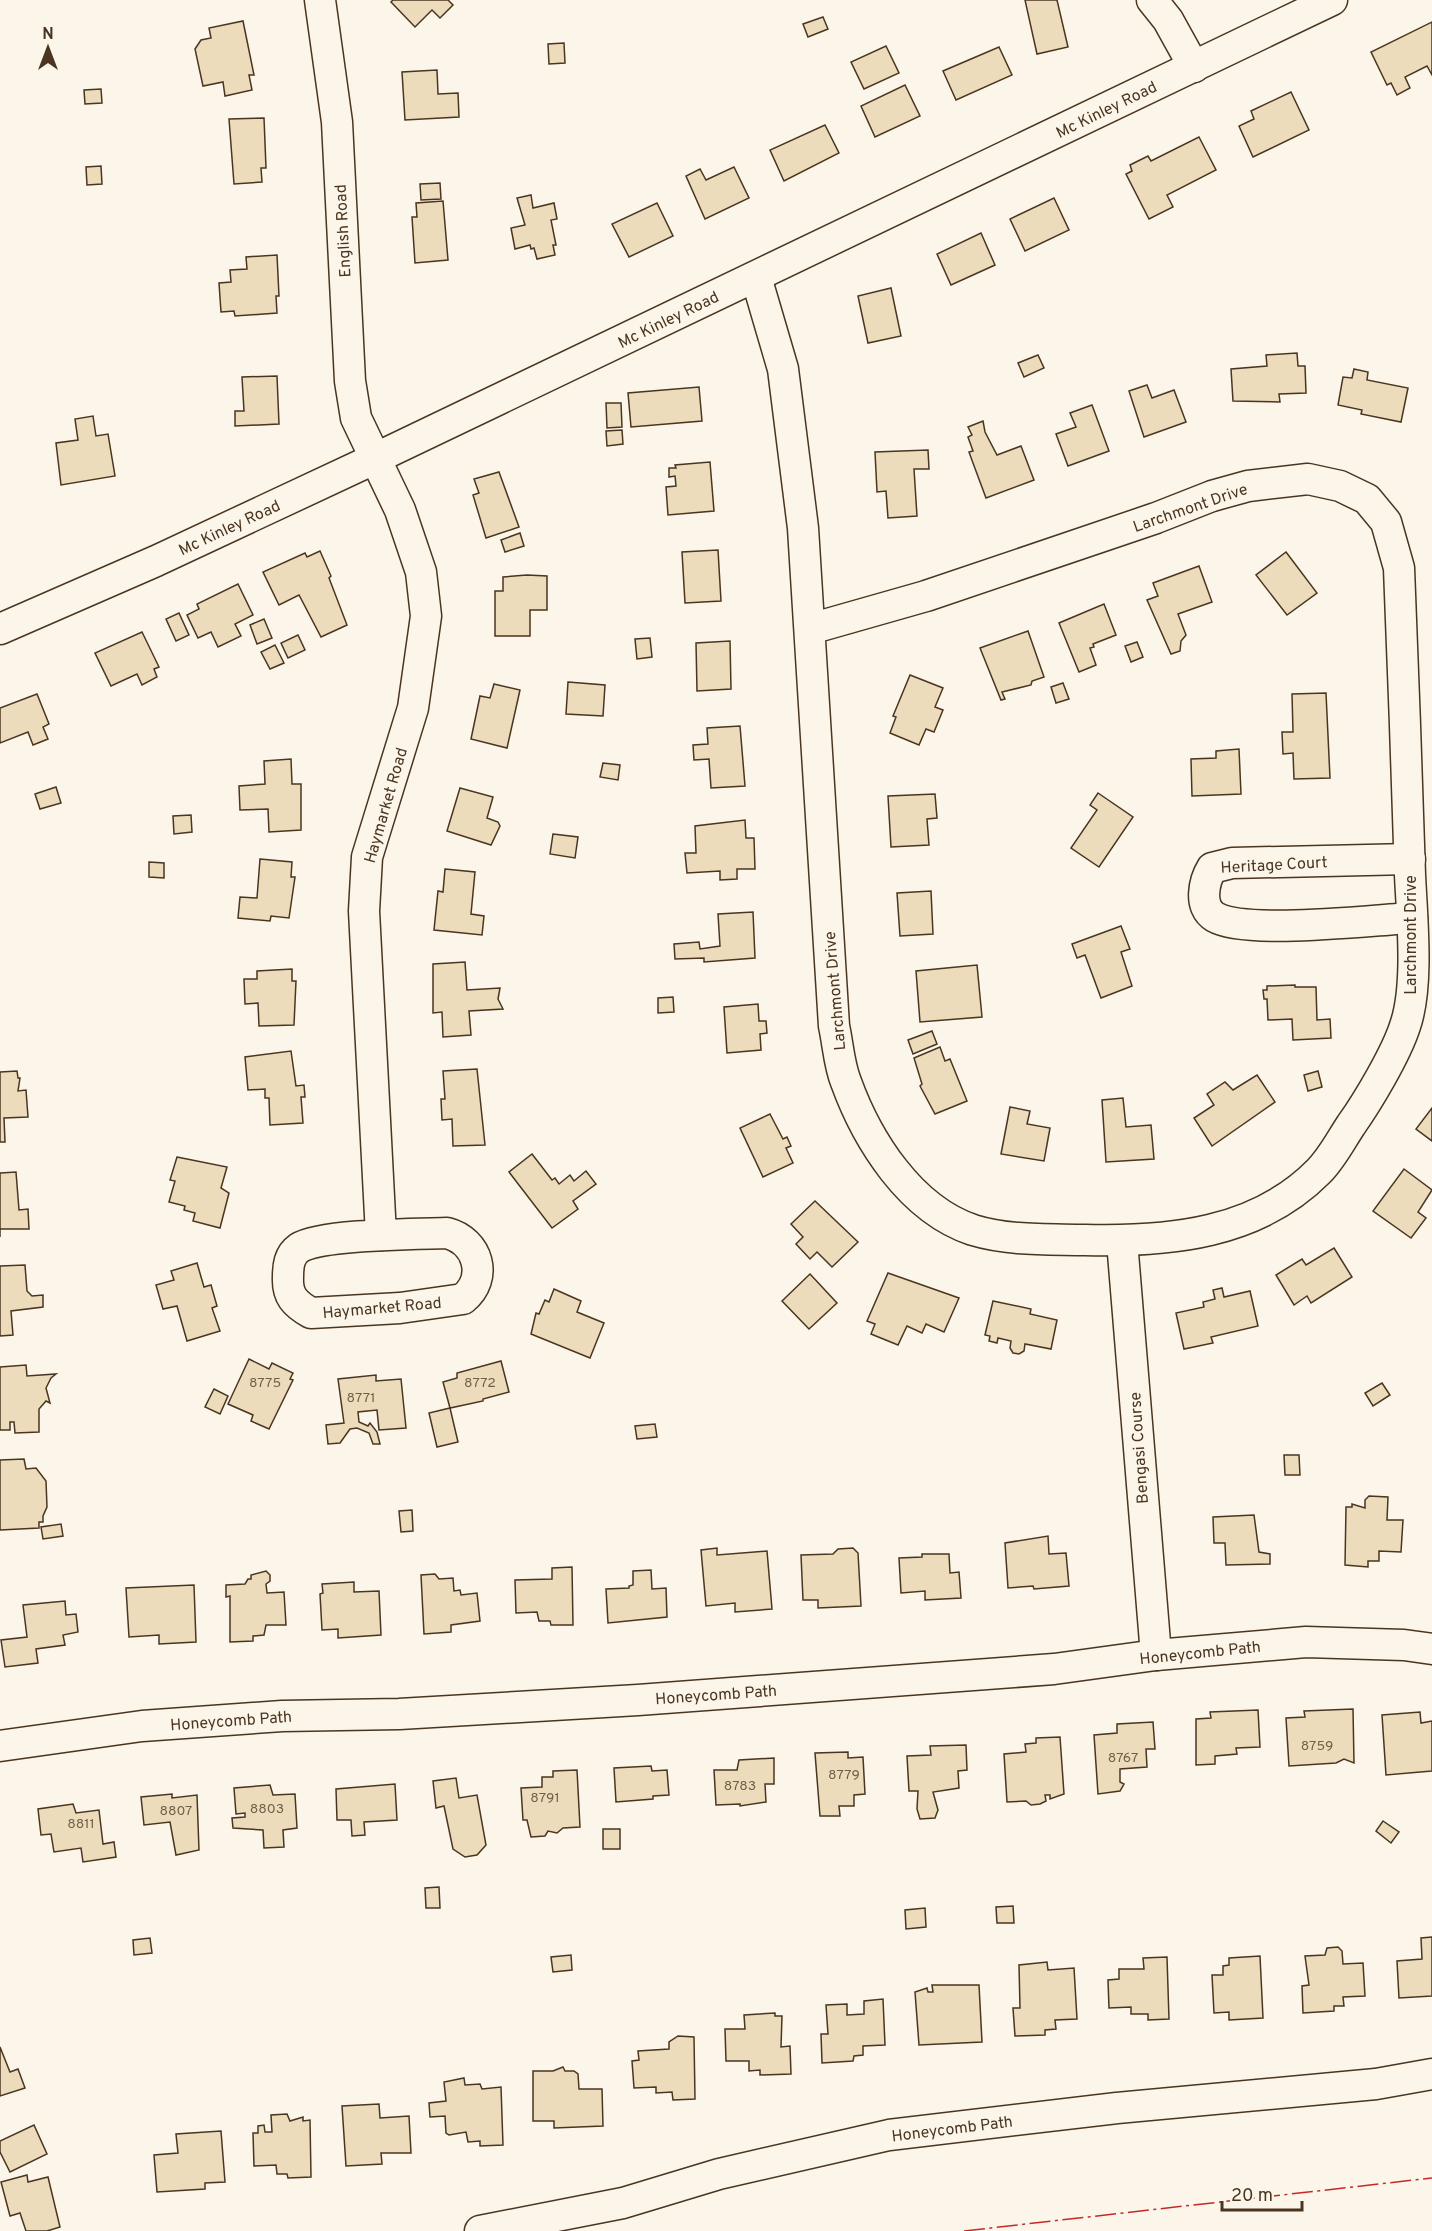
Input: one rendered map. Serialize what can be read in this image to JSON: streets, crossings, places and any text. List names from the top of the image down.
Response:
{
  "streets": {
    "street": [
      "Mc Kinley Road",
      "English Road",
      "Larchmont Drive",
      "Haymarket Road",
      "Heritage Court",
      "Bengasi Course",
      "Honeycomb Path"
    ]
  },
  "crossings": [
    ["Mc Kinley Road", "English Road"],
    ["Mc Kinley Road", "Larchmont Drive"],
    ["Mc Kinley Road", "Haymarket Road"],
    ["English Road", "Haymarket Road"],
    ["Larchmont Drive", "Heritage Court"],
    ["Larchmont Drive", "Bengasi Course"],
    ["Bengasi Course", "Honeycomb Path"]
  ],
  "house_numbers": [
    "8775",
    "8772",
    "8771",
    "8759",
    "8767",
    "8779",
    "8783",
    "8791",
    "8803",
    "8807",
    "8811"
  ],
  "scale_bar": "20 m",
  "north": "top"
}
